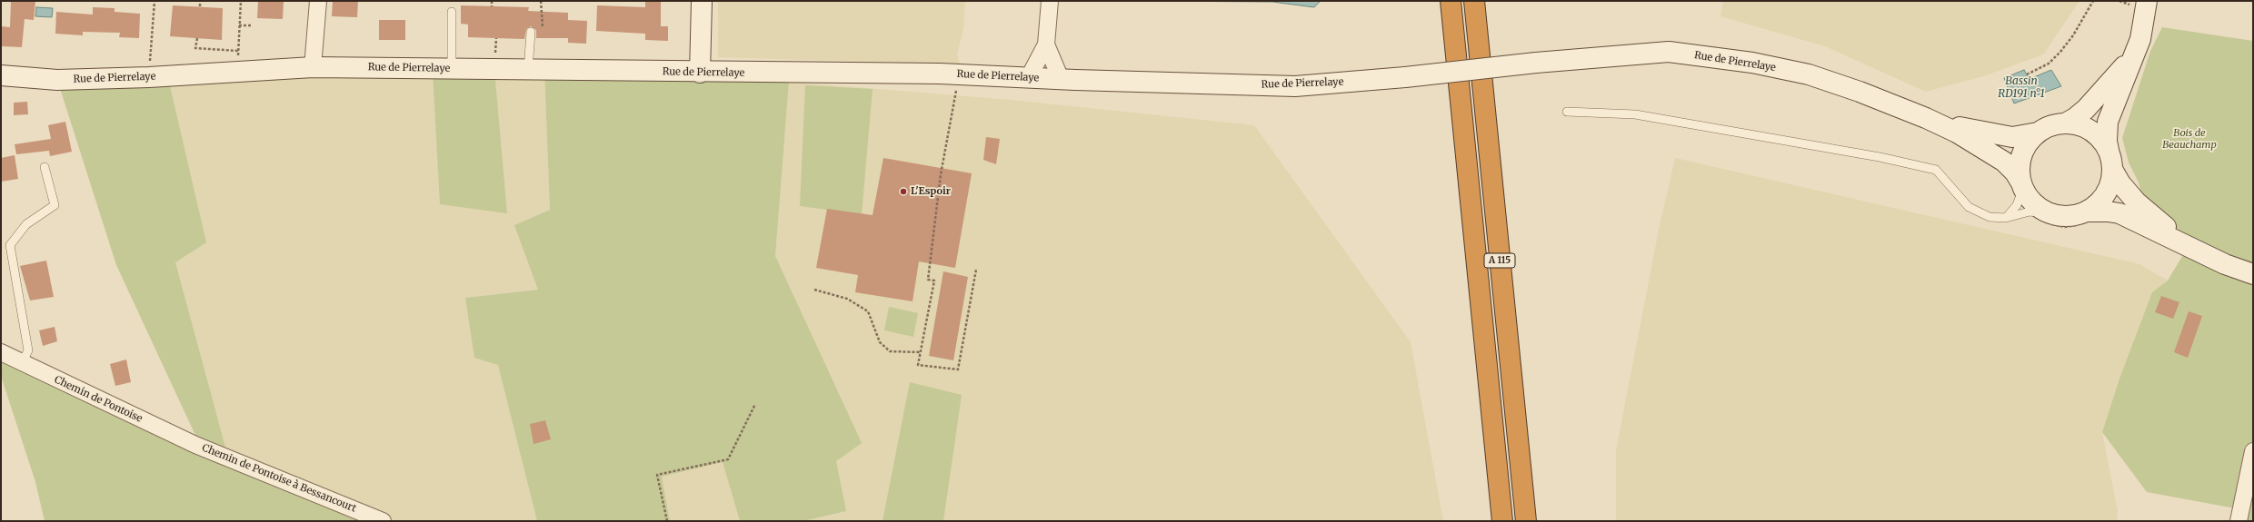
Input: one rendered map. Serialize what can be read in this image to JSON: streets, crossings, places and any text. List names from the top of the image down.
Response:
{
  "streets": {
    "highway": ["A 115"],
    "main road": ["Rue de Pierrelaye"],
    "street": ["Chemin de Pontoise", "Chemin de Pontoise à Bessancourt"]
  },
  "crossings": [
    ["Chemin de Pontoise", "Chemin de Pontoise à Bessancourt"]
  ],
  "water": ["Bassin RD191 n°1"],
  "parks": ["Bois de Beauchamp"],
  "places": ["L'Espoir"]
}
